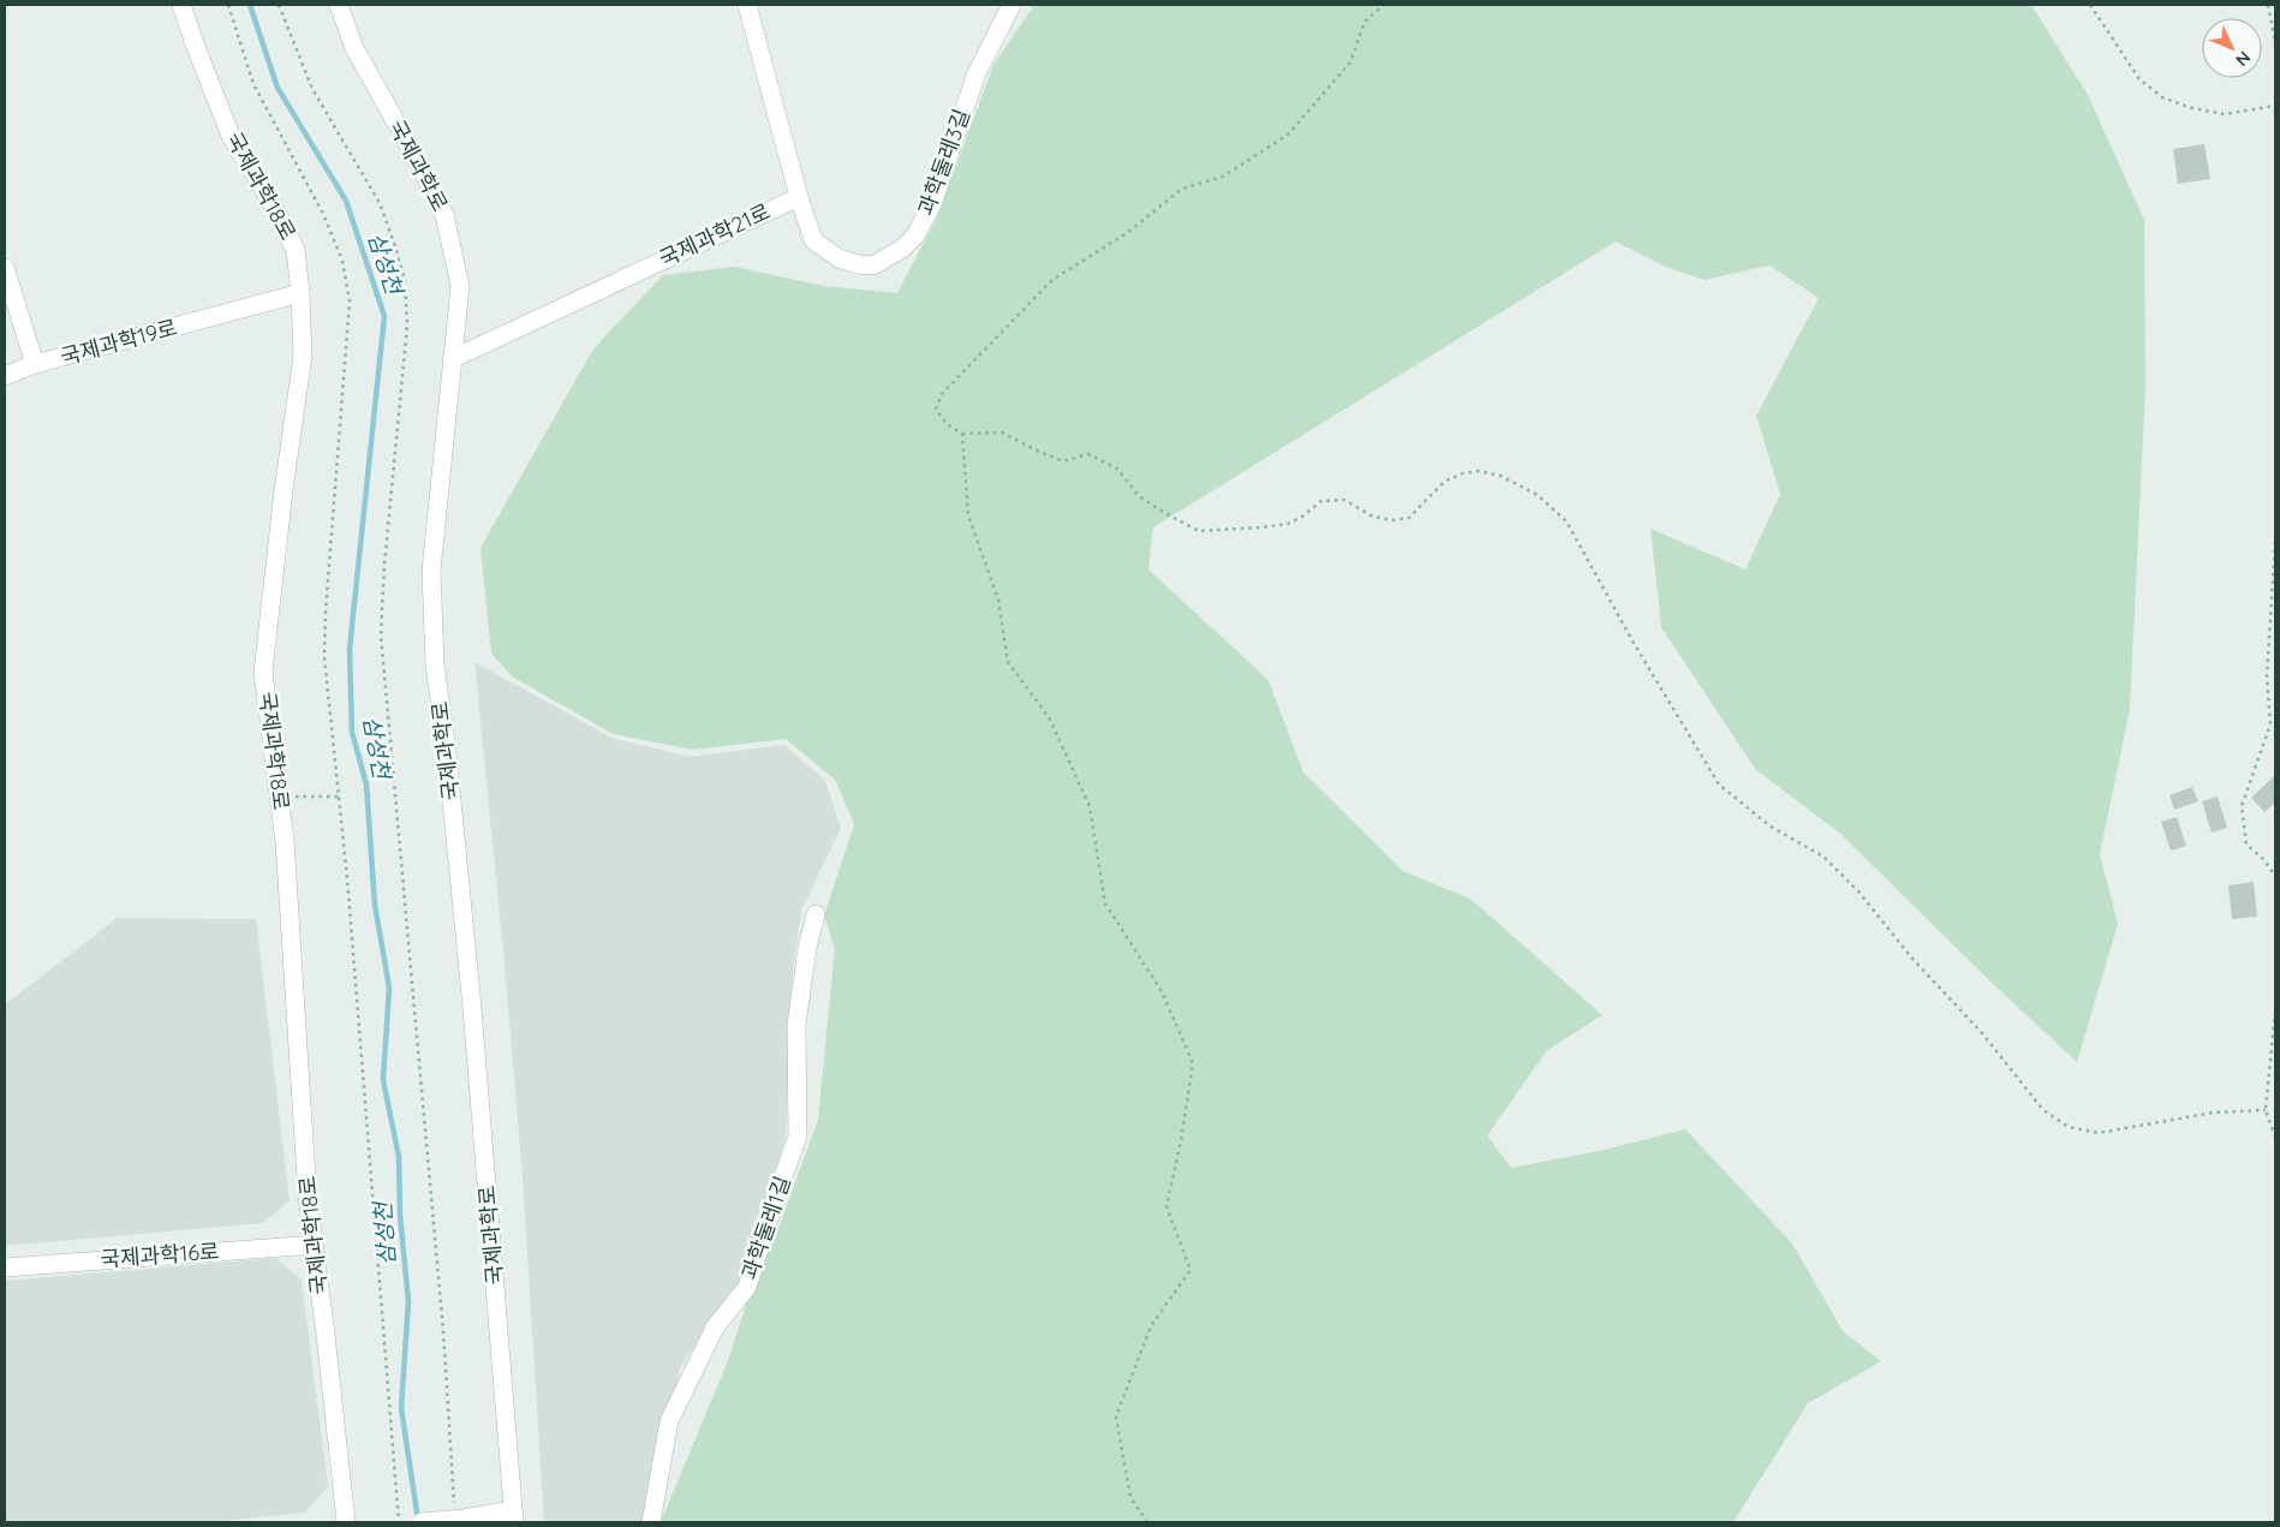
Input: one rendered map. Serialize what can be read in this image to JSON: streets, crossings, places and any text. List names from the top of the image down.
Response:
{
  "streets": {
    "street": [
      "과학둘레3길",
      "국제과학로",
      "국제과학18로",
      "국제과학21로",
      "국제과학19로",
      "과학둘레1길",
      "국제과학16로"
    ]
  },
  "crossings": [
    ["과학둘레3길", "국제과학21로"],
    ["국제과학로", "국제과학21로"],
    ["국제과학18로", "국제과학19로"],
    ["국제과학18로", "국제과학16로"]
  ],
  "water": ["삼성천"],
  "north": "bottom right"
}
